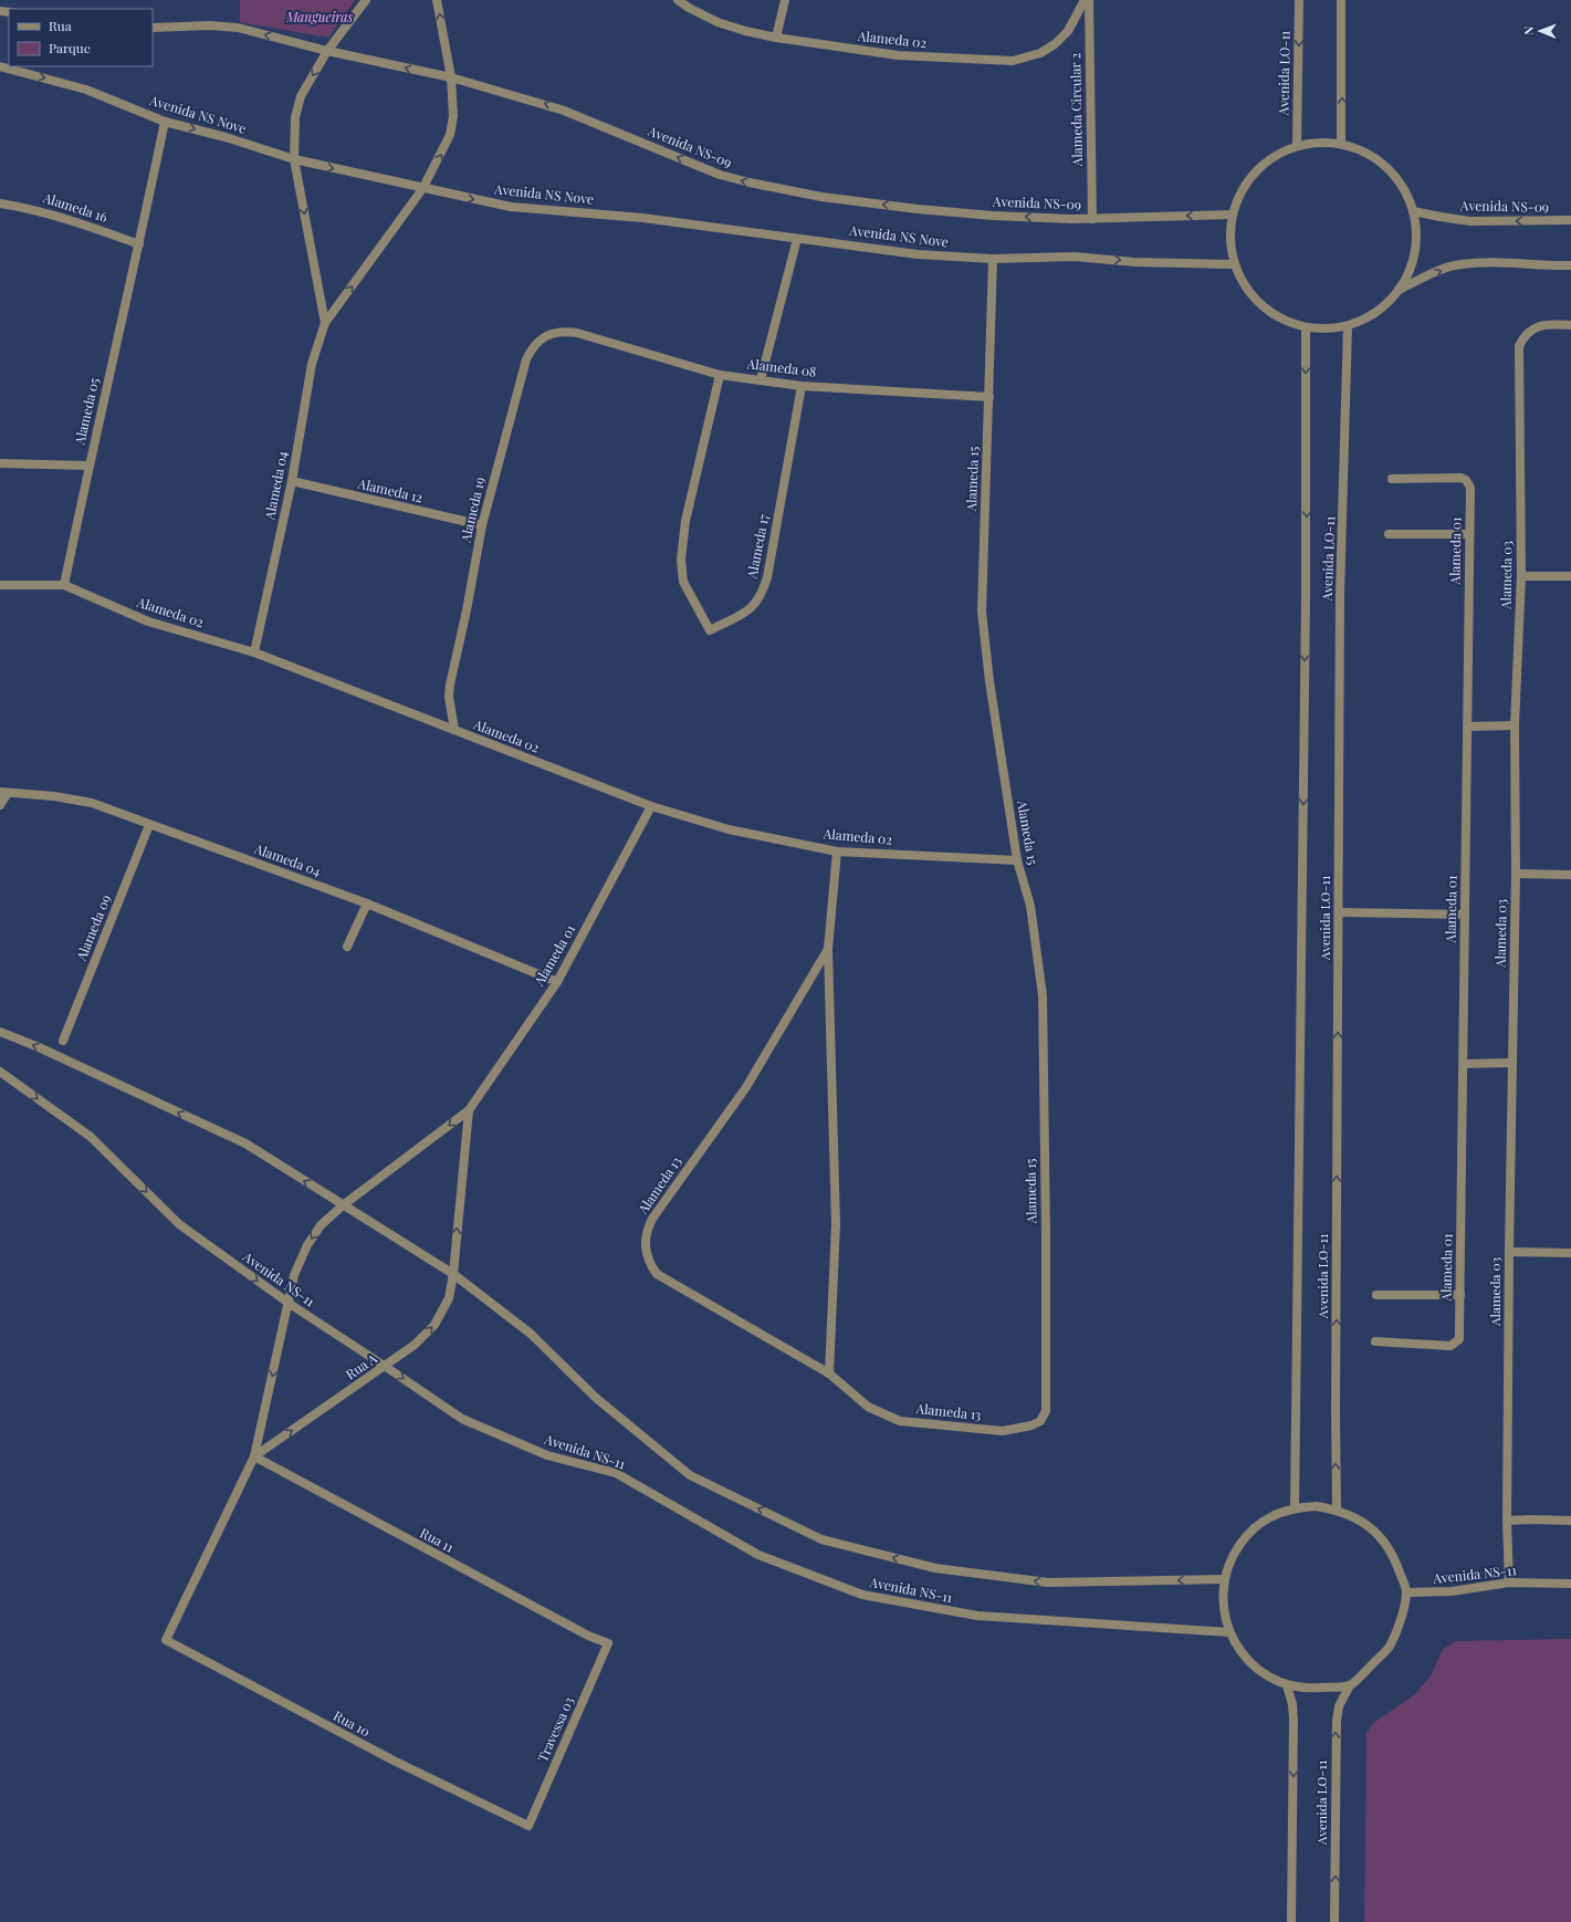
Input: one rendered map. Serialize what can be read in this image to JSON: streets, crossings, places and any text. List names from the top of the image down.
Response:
{
  "streets": {
    "street": [
      "Alameda 02",
      "Avenida LO-11",
      "Alameda Circular 2",
      "Avenida NS Nove",
      "Avenida NS-09",
      "Alameda 16",
      "Alameda 08",
      "Alameda 05",
      "Alameda 15",
      "Alameda 04",
      "Alameda 12",
      "Alameda 19",
      "Alameda 17",
      "Alameda 01",
      "Alameda 03",
      "Alameda 09",
      "Alameda 13",
      "Avenida NS-11",
      "Rua A",
      "Rua 11",
      "Rua 10",
      "Travessa 03"
    ]
  },
  "crossings": [
    ["Alameda 02", "Alameda 05"],
    ["Alameda 02", "Alameda 15"],
    ["Alameda 02", "Alameda 04"],
    ["Alameda 02", "Alameda 19"],
    ["Alameda 02", "Alameda 01"],
    ["Alameda 02", "Alameda 13"],
    ["Alameda Circular 2", "Avenida NS-09"],
    ["Avenida NS Nove", "Alameda 05"],
    ["Avenida NS Nove", "Alameda 15"],
    ["Alameda 16", "Alameda 05"],
    ["Alameda 08", "Alameda 15"],
    ["Alameda 08", "Alameda 19"],
    ["Alameda 08", "Alameda 17"],
    ["Alameda 15", "Alameda 13"],
    ["Alameda 04", "Alameda 12"],
    ["Alameda 04", "Alameda 01"],
    ["Alameda 04", "Alameda 09"],
    ["Alameda 12", "Alameda 19"],
    ["Alameda 01", "Rua A"],
    ["Alameda 03", "Avenida NS-11"],
    ["Avenida NS-11", "Rua A"],
    ["Rua A", "Rua 11"],
    ["Rua A", "Rua 10"],
    ["Rua 11", "Rua 10"],
    ["Rua 11", "Travessa 03"],
    ["Rua 10", "Travessa 03"]
  ],
  "one_way": ["Avenida NS Nove", "Avenida NS-09"],
  "parks": ["Mangueiras"],
  "legend": ["Rua", "Parque"],
  "north": "left"
}
